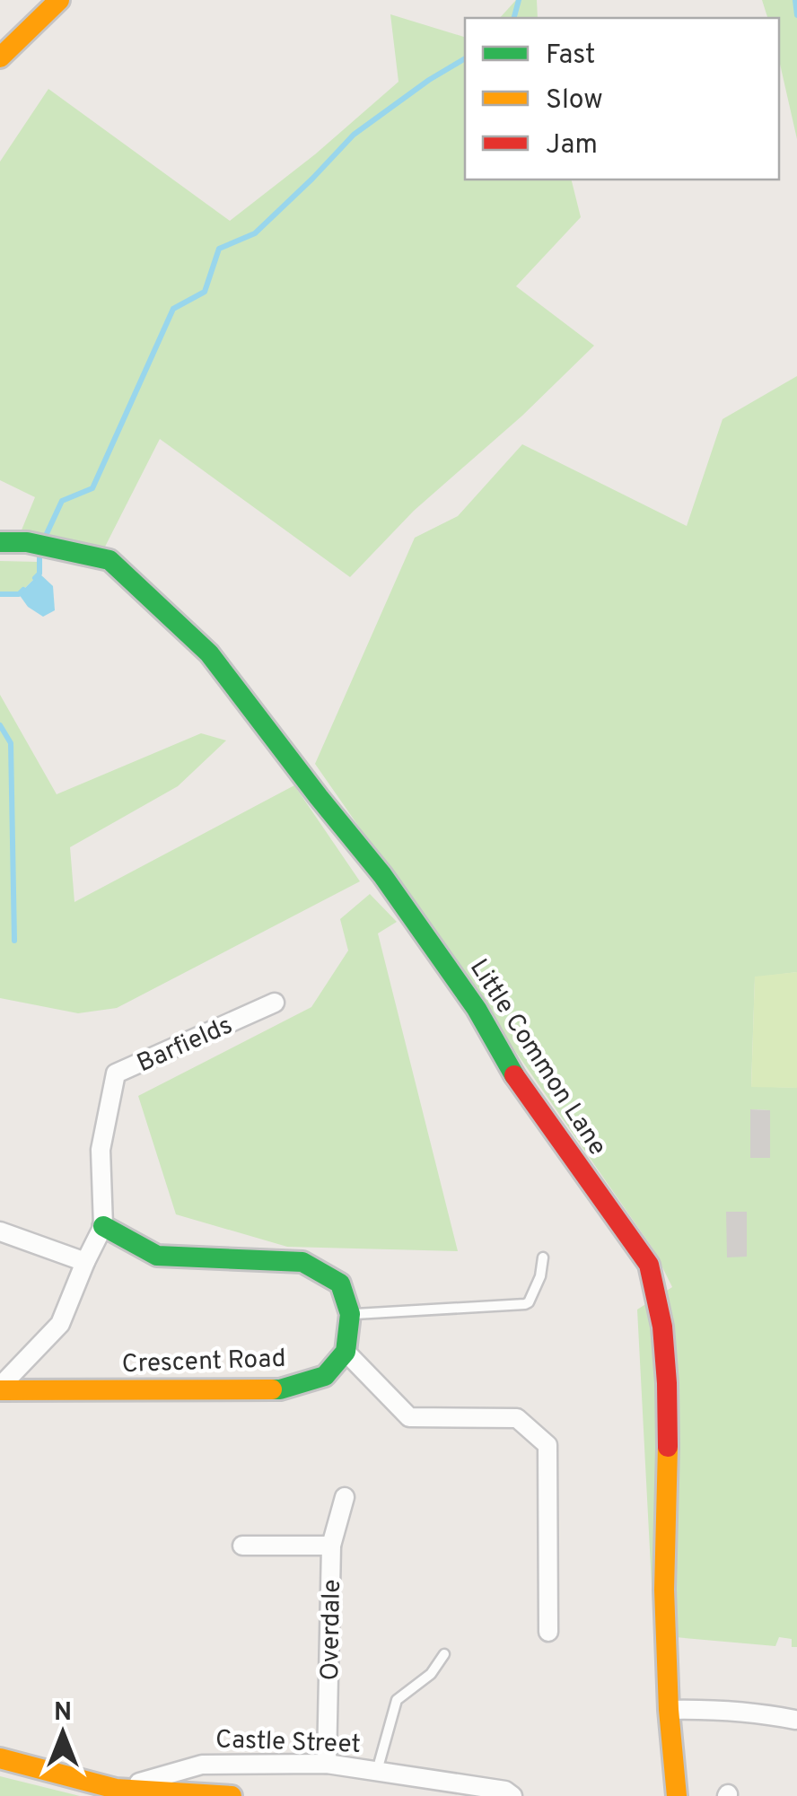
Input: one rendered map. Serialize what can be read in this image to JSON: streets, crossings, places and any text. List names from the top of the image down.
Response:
{
  "streets": {
    "street": [
      "Barfields",
      "Little Common Lane",
      "Crescent Road",
      "Overdale",
      "Castle Street"
    ]
  },
  "crossings": [
    ["Barfields", "Crescent Road"],
    ["Overdale", "Castle Street"]
  ],
  "legend": ["Fast", "Slow", "Jam"],
  "north": "top"
}
